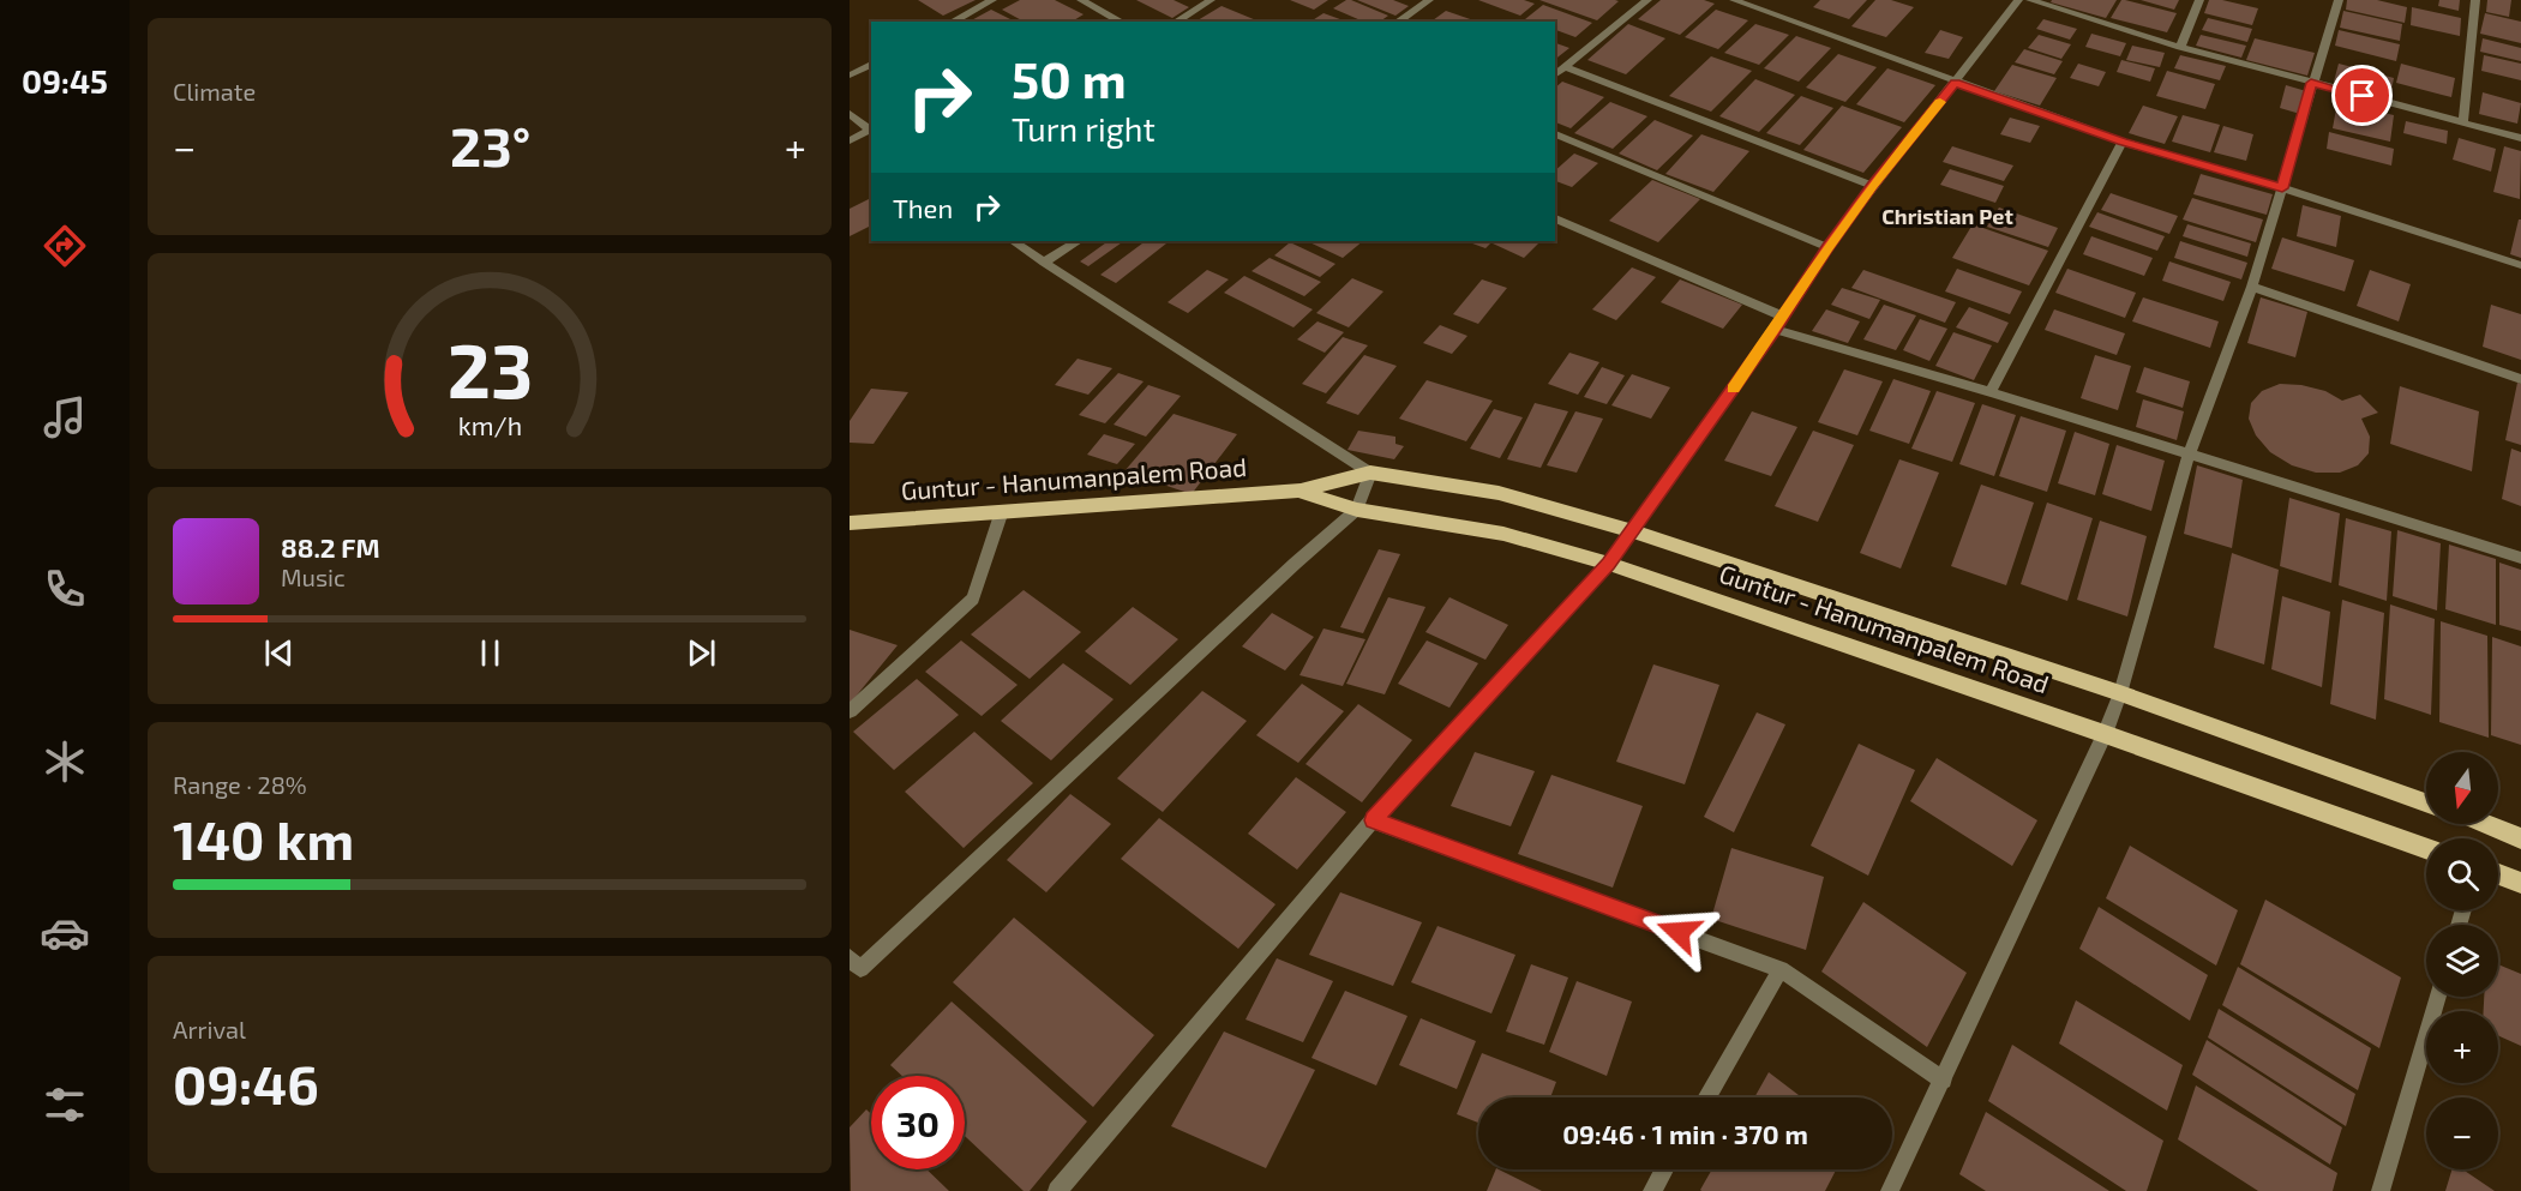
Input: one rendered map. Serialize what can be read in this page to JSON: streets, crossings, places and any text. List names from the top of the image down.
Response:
{
  "streets": {
    "main road": ["Guntur - Hanumanpalem Road"]
  },
  "districts": ["Christian Pet"],
  "north": "bottom",
  "page": {
    "tabs": "09:45",
    "tile": [
      "Climate",
      ["Range · 28%", "140 km"],
      ["Arrival", "09:46"]
    ],
    "turn": ["50 m", "Turn right"],
    "heat": ["−", "23°", "+"],
    "then": "Then",
    "song": ["88.2 FM", "Music"],
    "map_buttons": ["+", "−"],
    "limit": "30",
    "trip": "09:46 · 1 min · 370 m",
    "gauge": ["23", "km/h"]
  }
}
